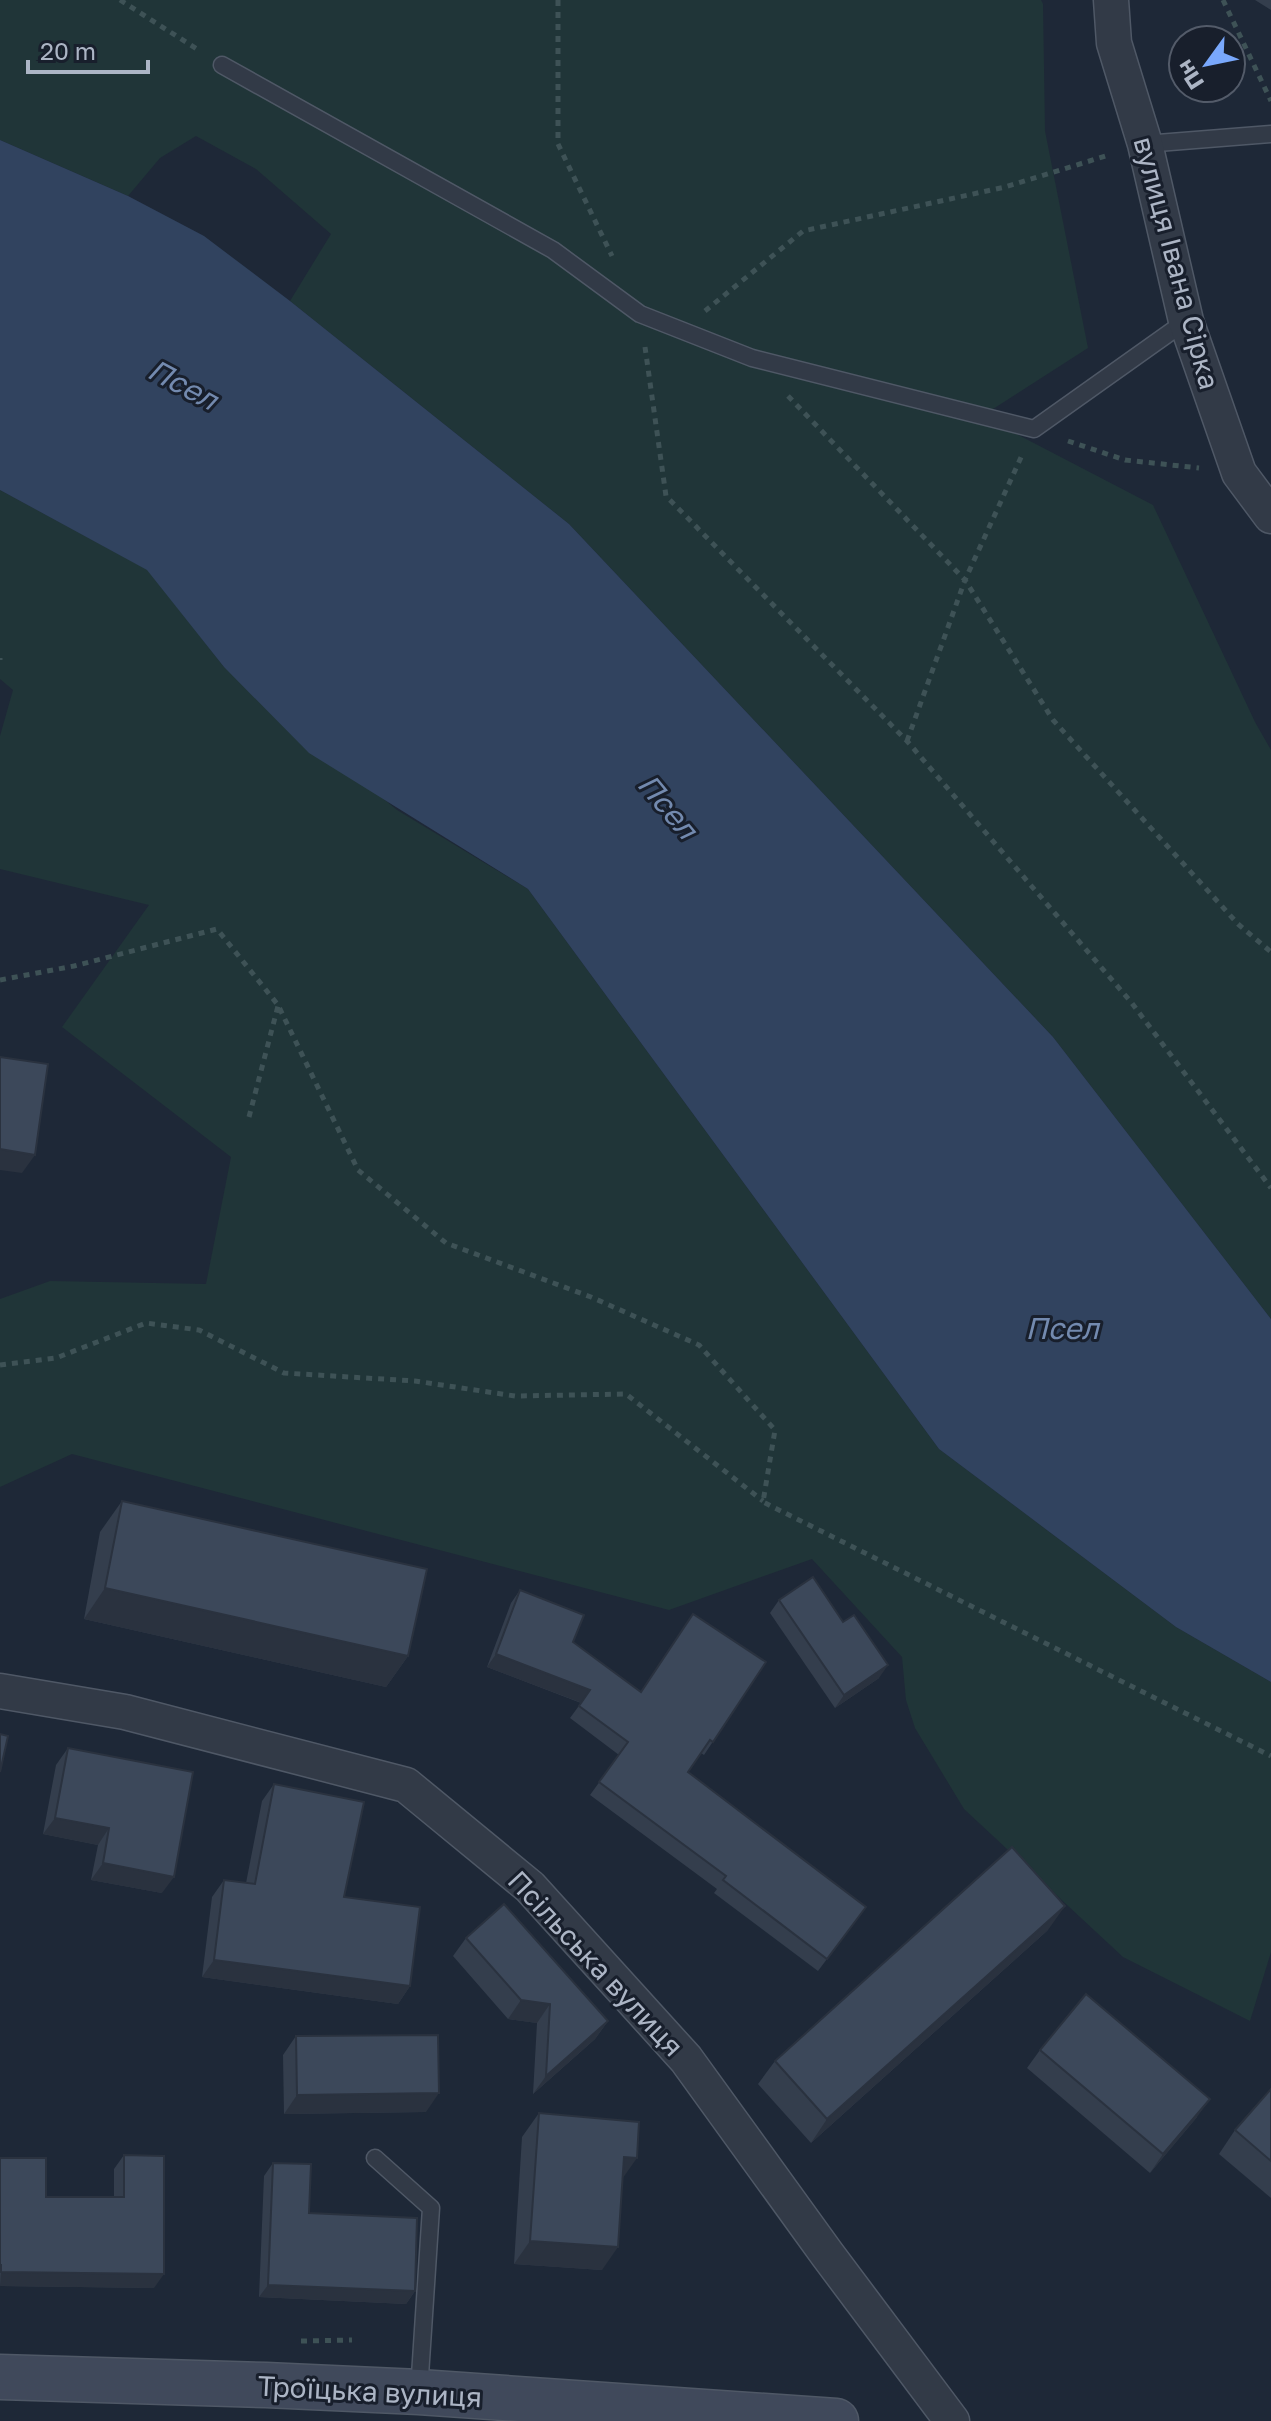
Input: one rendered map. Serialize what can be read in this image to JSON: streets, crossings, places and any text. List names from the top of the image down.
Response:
{
  "streets": {
    "main road": ["Троїцька вулиця"],
    "street": ["вулиця Івана Сірка", "Псільська вулиця"]
  },
  "water": ["Псел"],
  "scale_bar": "20 m",
  "north": "bottom left"
}
